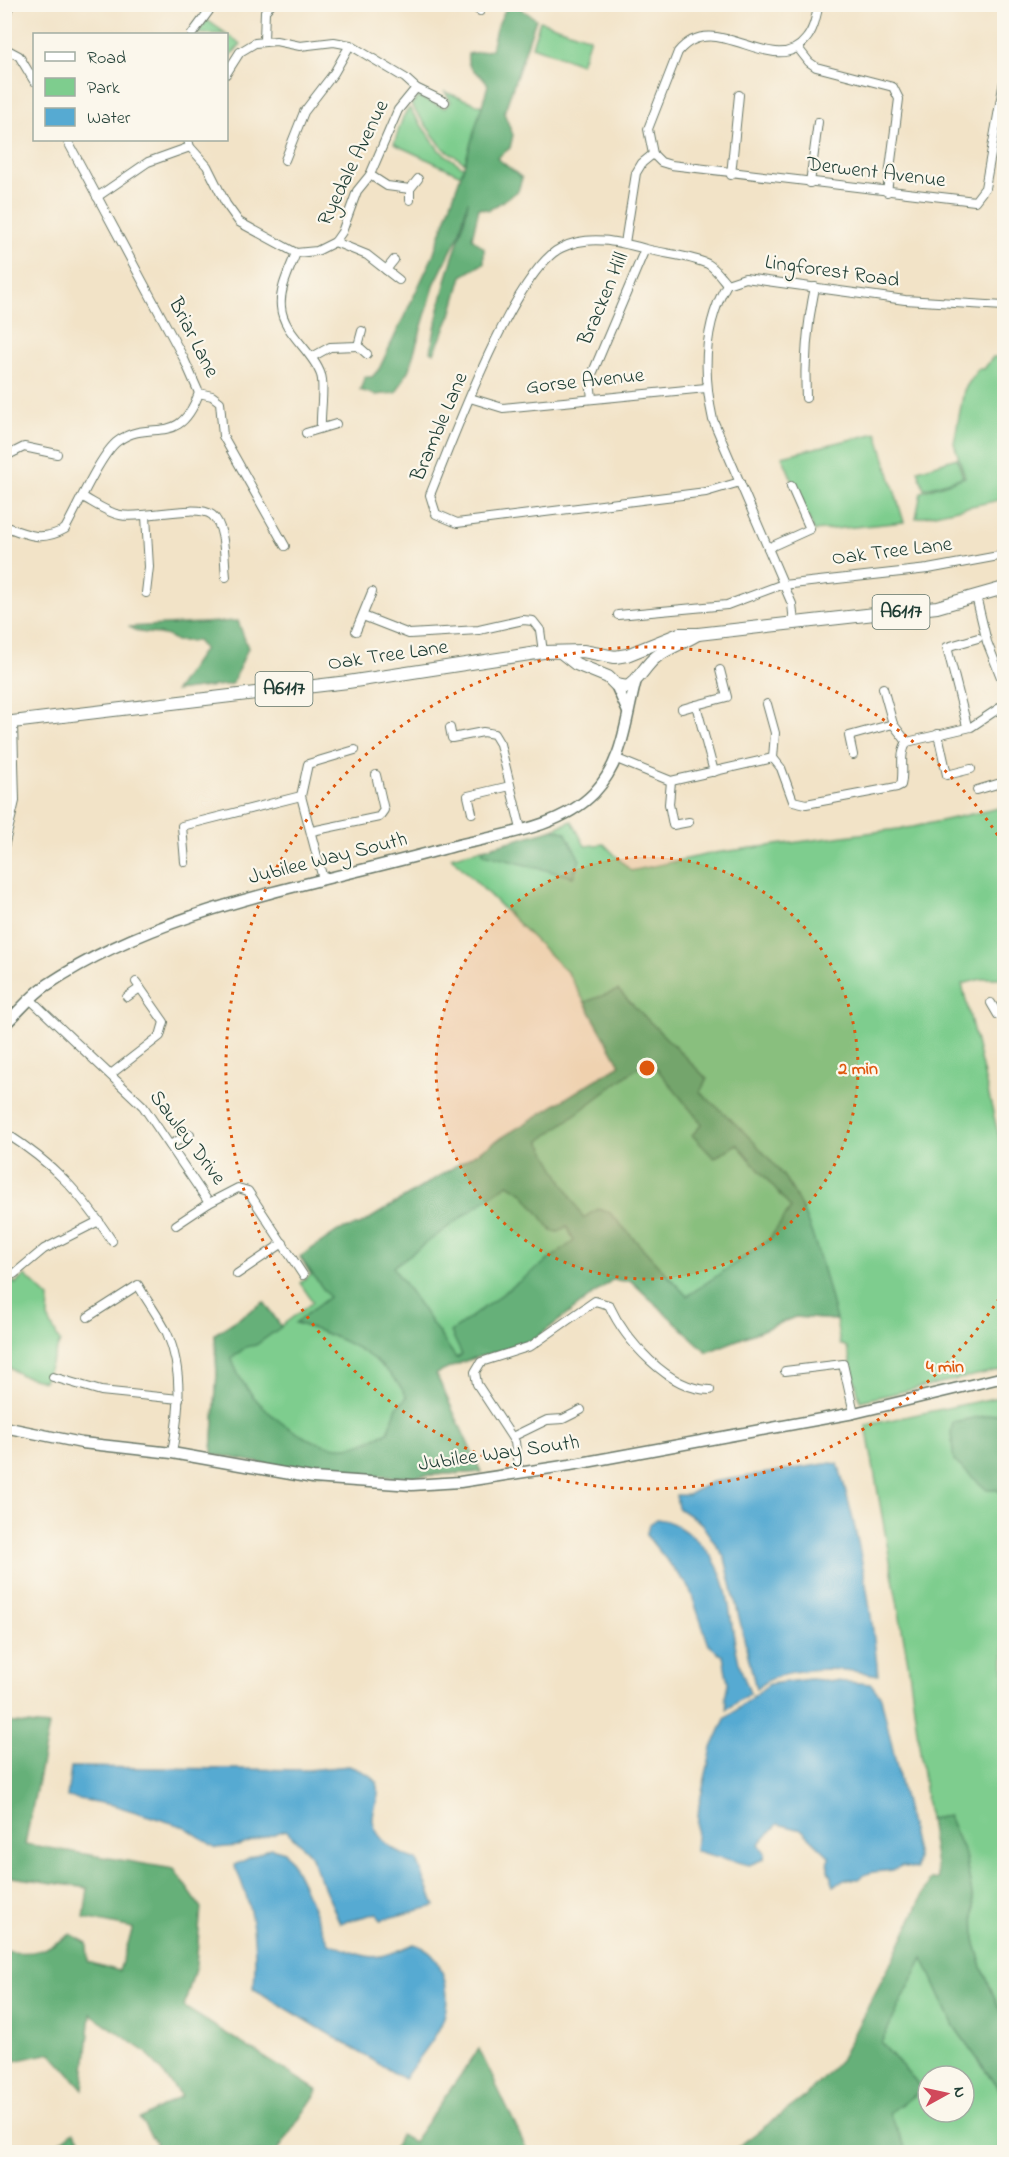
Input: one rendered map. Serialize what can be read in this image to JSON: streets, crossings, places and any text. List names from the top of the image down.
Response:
{
  "streets": {
    "main road": ["Oak Tree Lane", "A6117"],
    "street": [
      "Ryedale Avenue",
      "Derwent Avenue",
      "Lingforest Road",
      "Bracken Hill",
      "Briar Lane",
      "Gorse Avenue",
      "Bramble Lane",
      "Jubilee Way South",
      "Sawley Drive"
    ]
  },
  "crossings": [
    ["Lingforest Road", "Bramble Lane"],
    ["Bracken Hill", "Gorse Avenue"],
    ["Bracken Hill", "Bramble Lane"],
    ["Gorse Avenue", "Bramble Lane"],
    ["Oak Tree Lane", "A6117"],
    ["Oak Tree Lane", "Jubilee Way South"],
    ["A6117", "Jubilee Way South"],
    ["Jubilee Way South", "Sawley Drive"]
  ],
  "legend": ["Road", "Park", "Water"],
  "north": "right",
  "rings": ["2 min", "4 min"]
}
